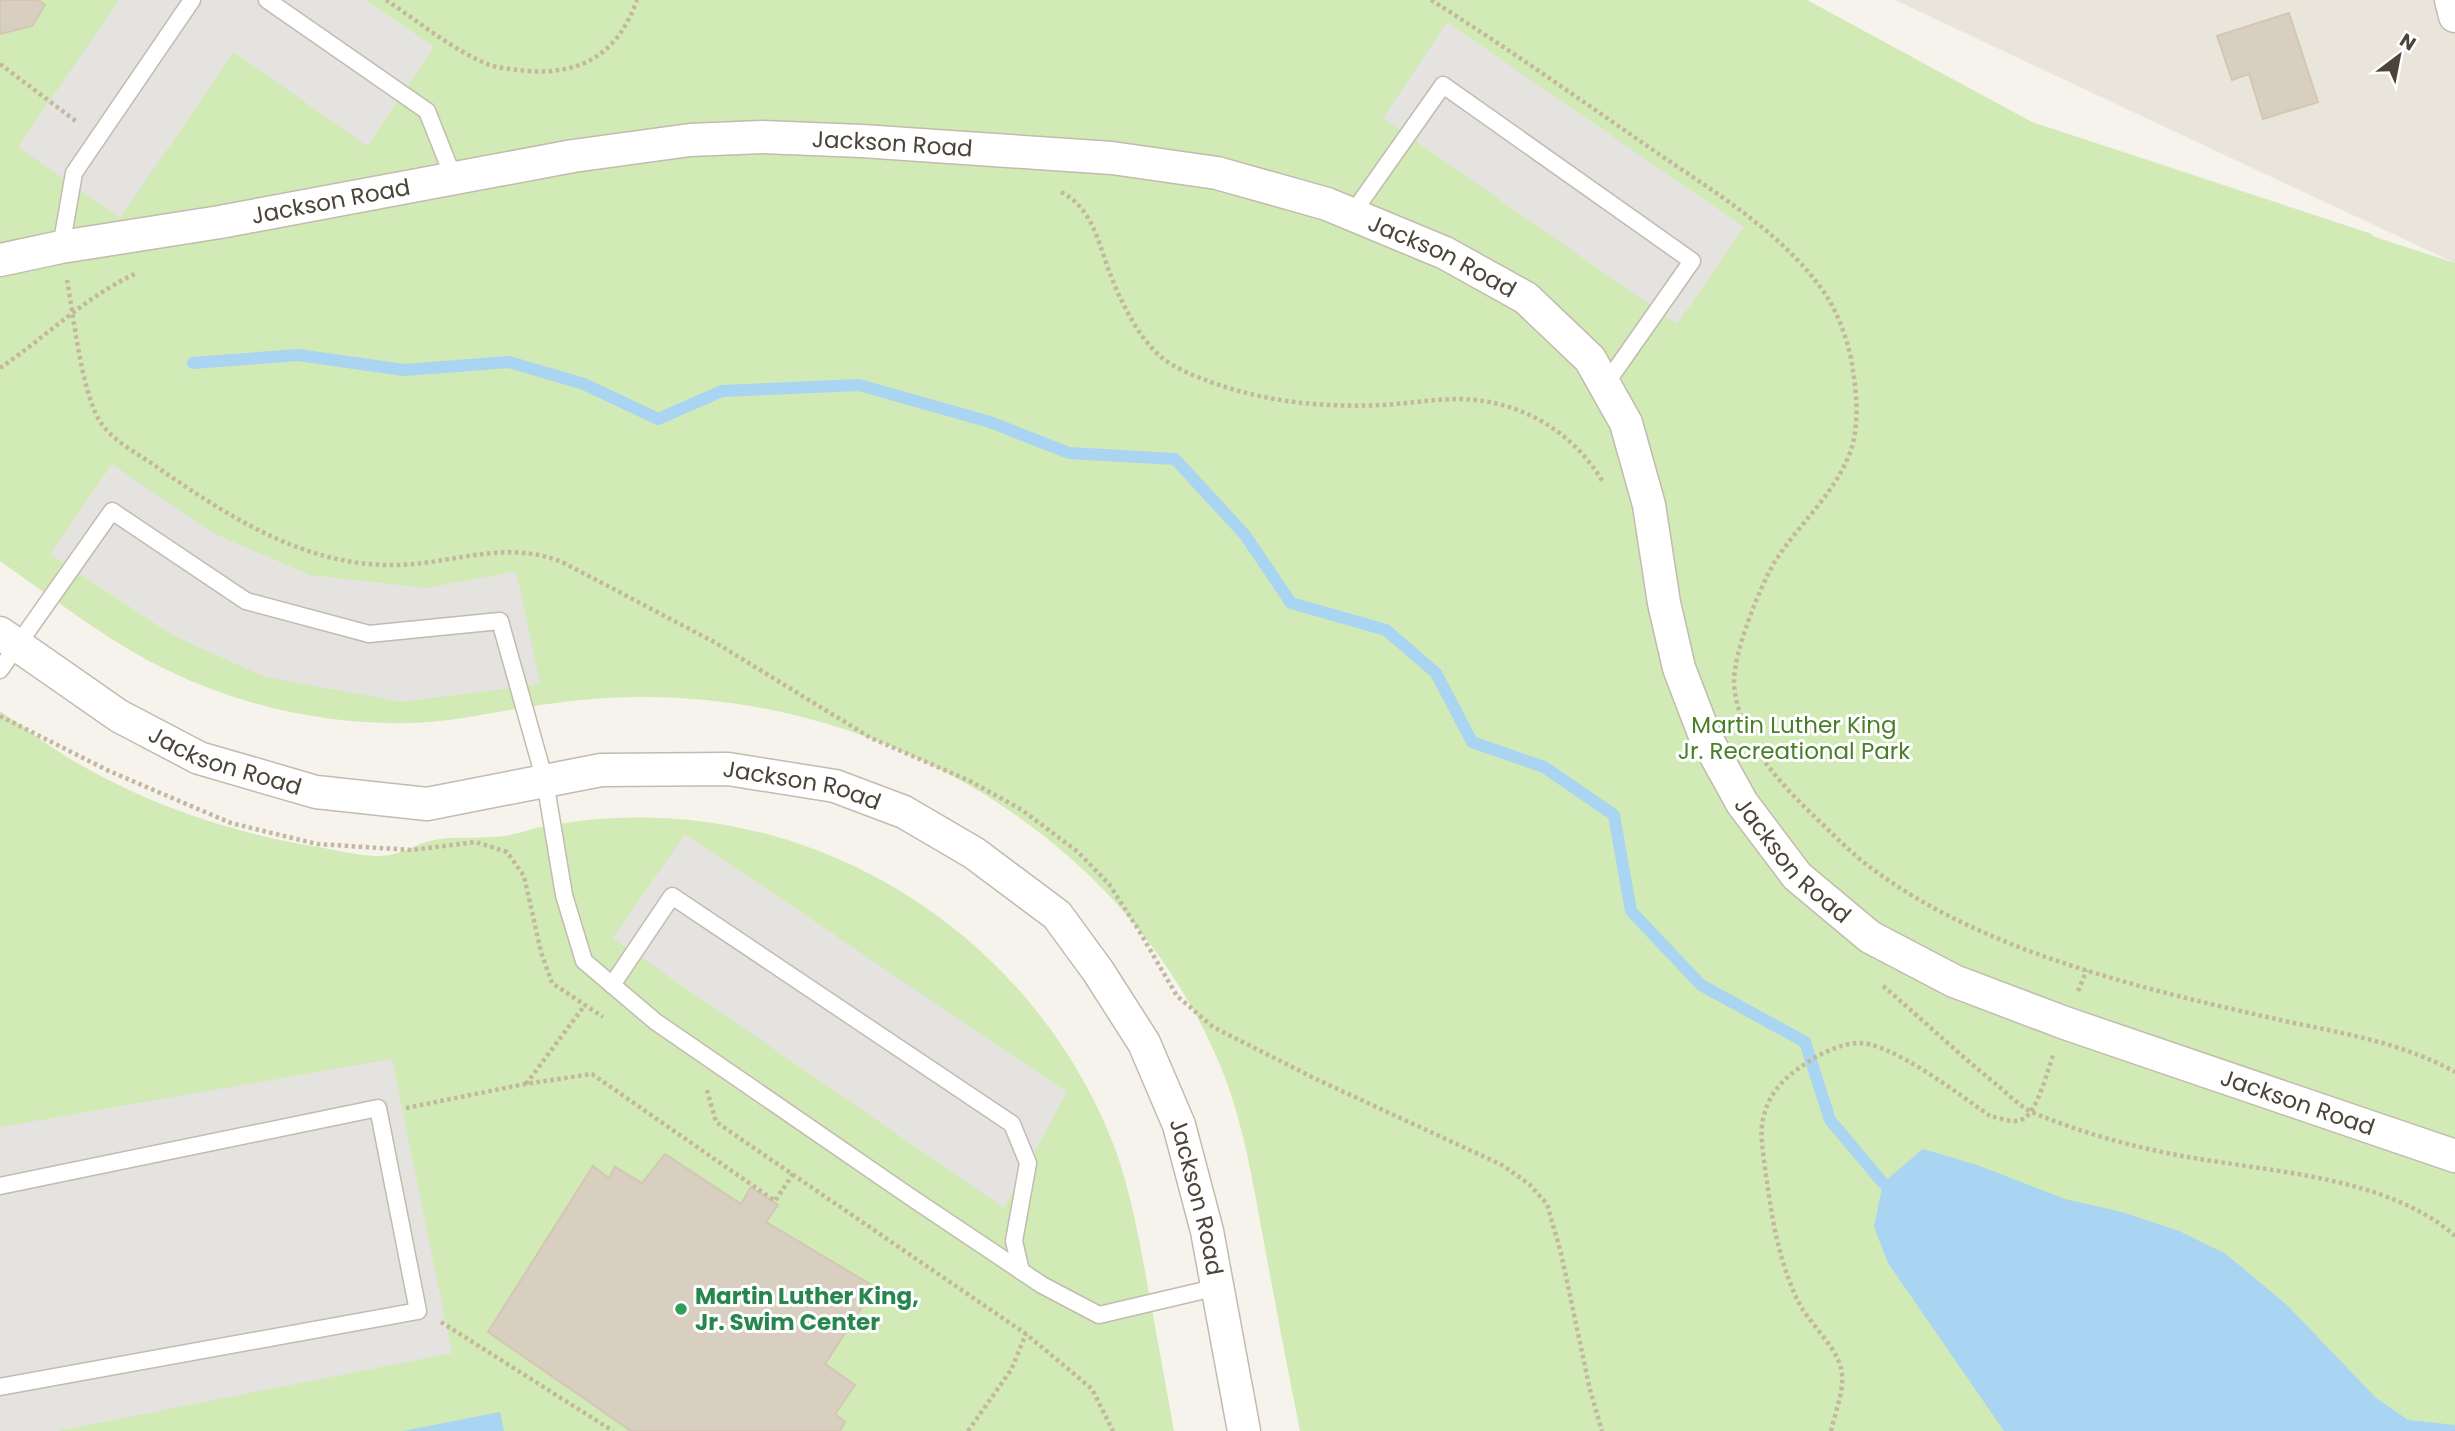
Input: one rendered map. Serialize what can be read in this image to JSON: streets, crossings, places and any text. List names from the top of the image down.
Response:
{
  "streets": {
    "street": ["Jackson Road"]
  },
  "parks": ["Martin Luther King Jr. Recreational Park"],
  "places": ["Martin Luther King, Jr. Swim Center"],
  "north": "top right"
}
